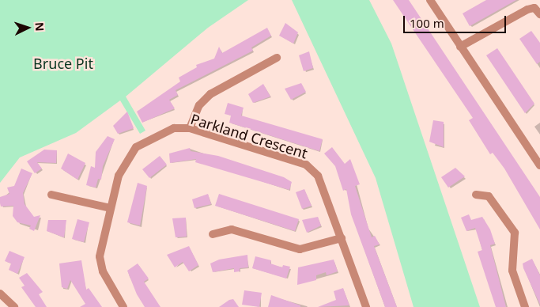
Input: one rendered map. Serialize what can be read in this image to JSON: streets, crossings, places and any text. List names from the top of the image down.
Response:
{
  "streets": {
    "street": ["Parkland Crescent"]
  },
  "parks": ["Bruce Pit"],
  "scale_bar": "100 m",
  "north": "right"
}
